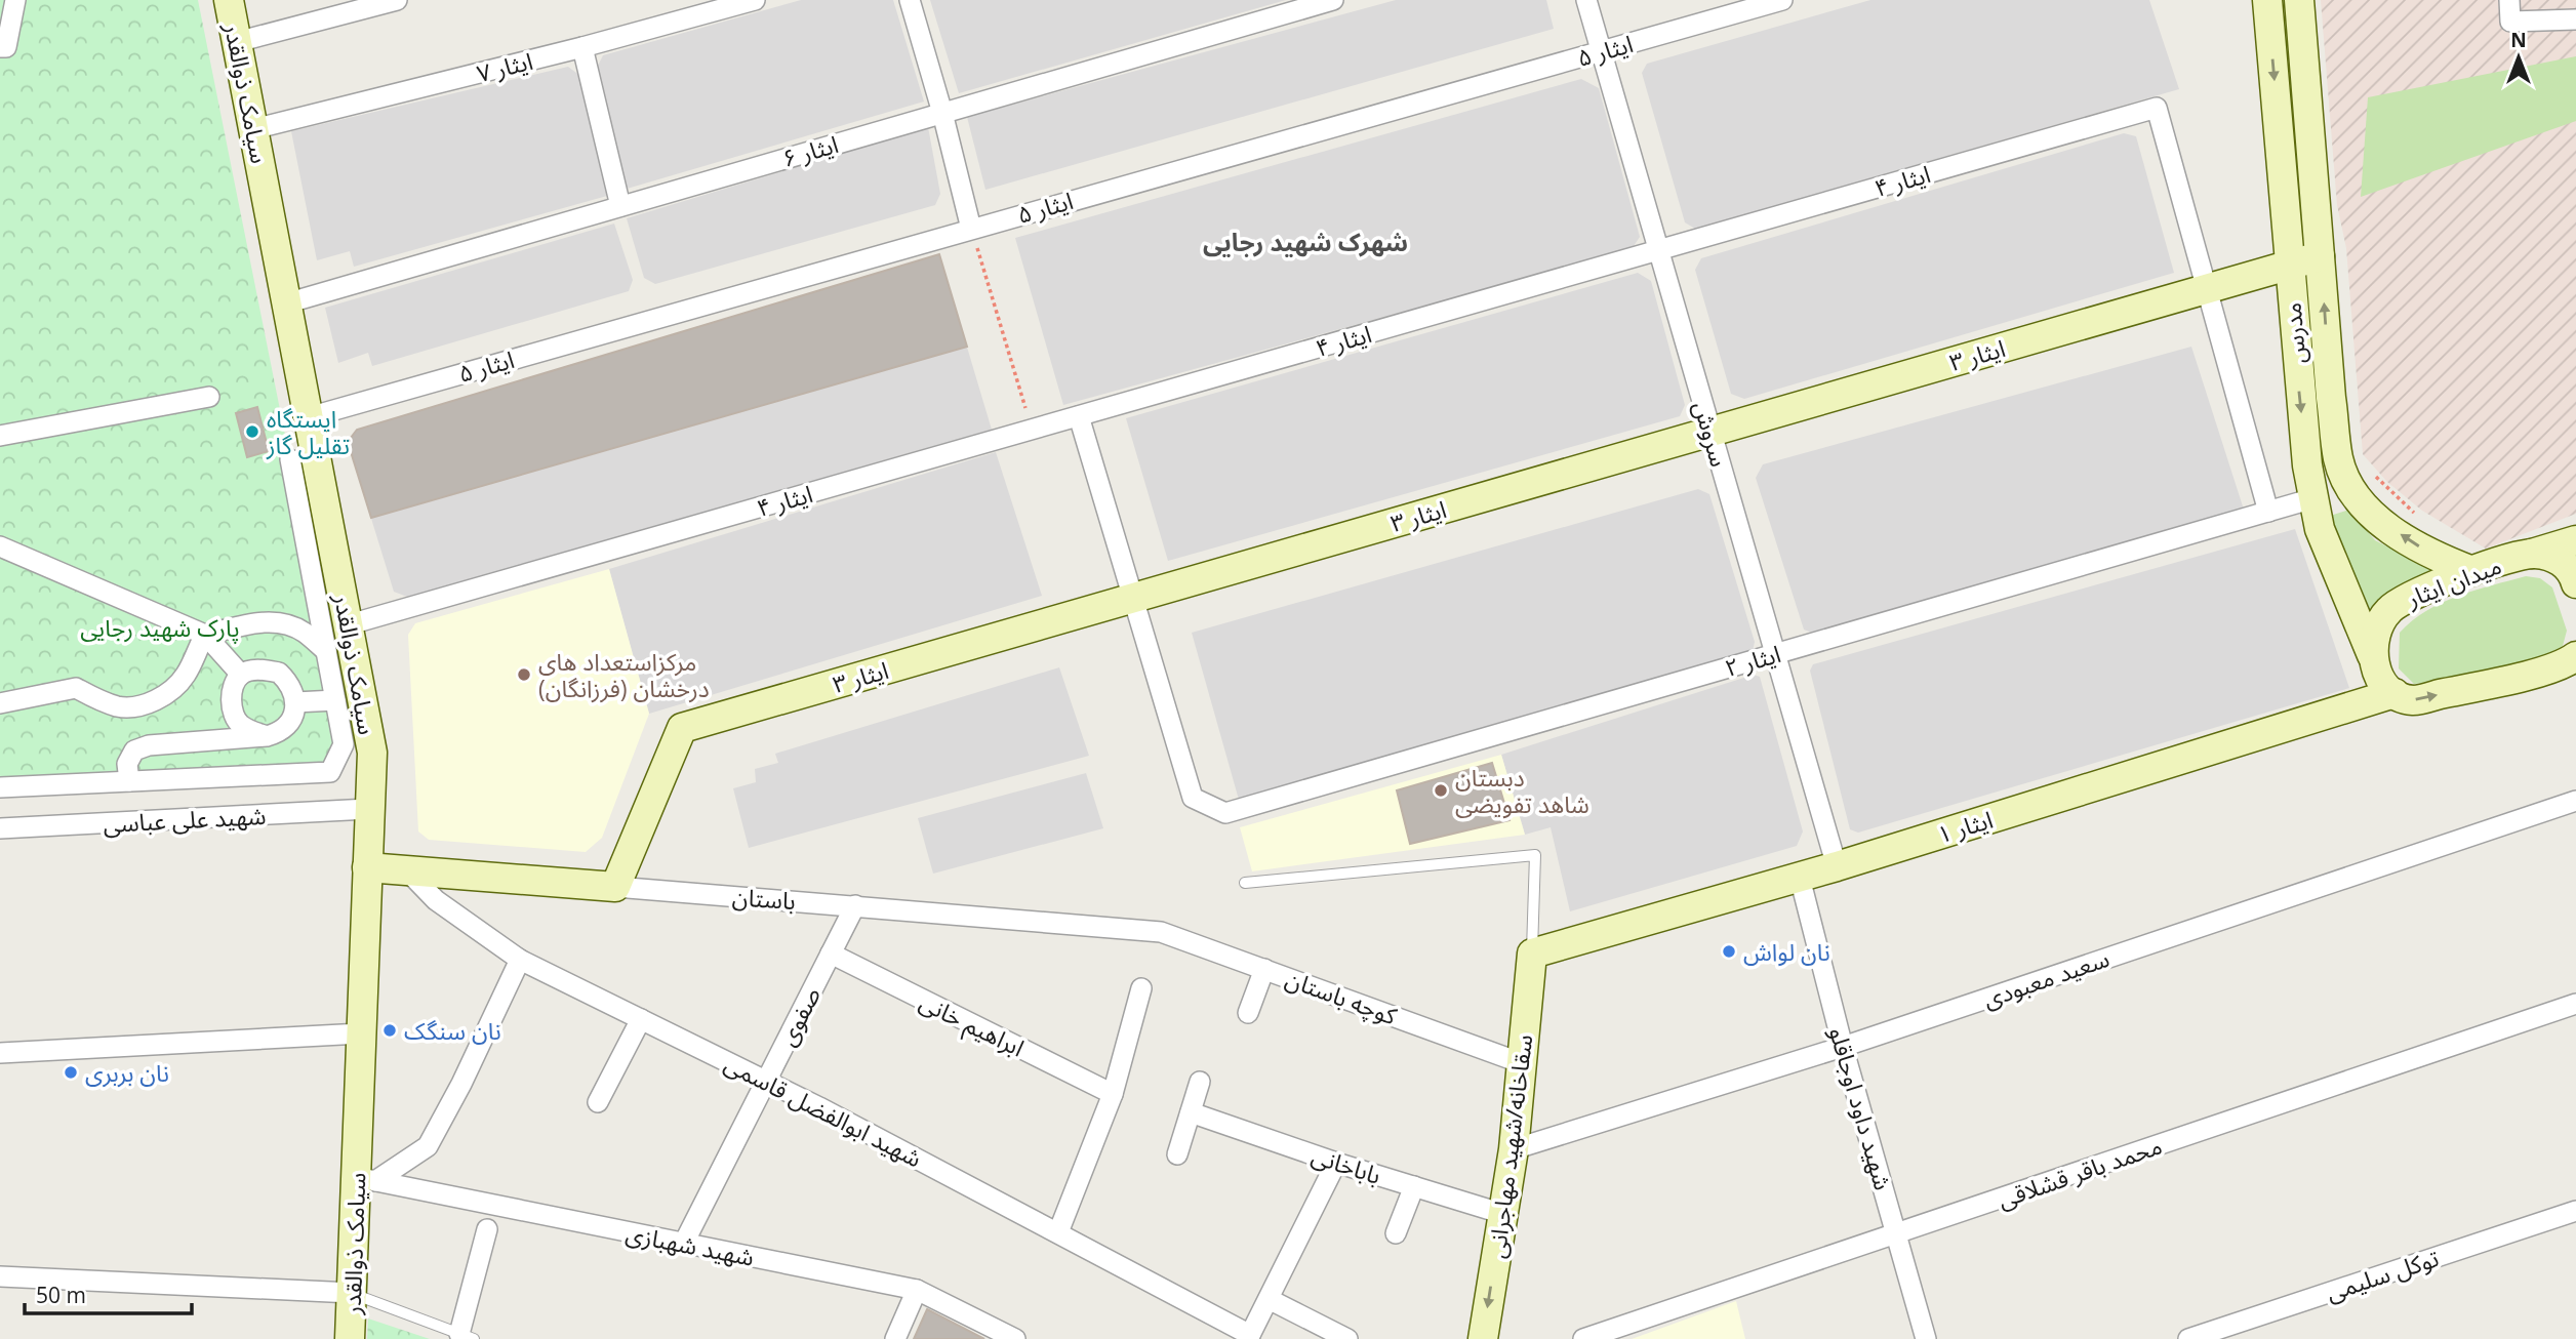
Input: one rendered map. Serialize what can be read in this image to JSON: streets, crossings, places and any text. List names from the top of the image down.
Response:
{
  "streets": {
    "street": [
      "ایثار ۵",
      "ایثار ۷",
      "سیامک ذوالقدر",
      "ایثار ۶",
      "ایثار ۴",
      "مدرس",
      "ایثار ۳",
      "سروش",
      "میدان ایثار",
      "ایثار ۲",
      "شهید علی عباسی",
      "ایثار ۱",
      "باستان",
      "سعید معبودی",
      "کوچه باستان",
      "صفوی",
      "ابراهیم خانی",
      "شهید داود اوجاقلو",
      "شهید ابوالفضل قاسمی",
      "سقاخانه/شهید مهاجرانی",
      "باباخانی",
      "محمد باقر قشلاقی",
      "شهید شهبازی",
      "توکل سلیمی"
    ]
  },
  "crossings": [
    ["ایثار ۵", "سیامک ذوالقدر"],
    ["ایثار ۵", "سروش"],
    ["ایثار ۷", "سیامک ذوالقدر"],
    ["سیامک ذوالقدر", "ایثار ۶"],
    ["سیامک ذوالقدر", "ایثار ۴"],
    ["سیامک ذوالقدر", "شهید علی عباسی"],
    ["سیامک ذوالقدر", "باستان"],
    ["سیامک ذوالقدر", "شهید شهبازی"],
    ["ایثار ۴", "ایثار ۳"],
    ["ایثار ۴", "سروش"],
    ["مدرس", "ایثار ۳"],
    ["مدرس", "میدان ایثار"],
    ["مدرس", "ایثار ۲"],
    ["ایثار ۳", "سروش"],
    ["ایثار ۳", "ایثار ۲"],
    ["ایثار ۳", "باستان"],
    ["سروش", "ایثار ۲"],
    ["سروش", "ایثار ۱"],
    ["ایثار ۱", "شهید داود اوجاقلو"],
    ["ایثار ۱", "سقاخانه/شهید مهاجرانی"],
    ["باستان", "کوچه باستان"],
    ["باستان", "صفوی"],
    ["باستان", "شهید ابوالفضل قاسمی"],
    ["سعید معبودی", "شهید داود اوجاقلو"],
    ["سعید معبودی", "سقاخانه/شهید مهاجرانی"],
    ["کوچه باستان", "سقاخانه/شهید مهاجرانی"],
    ["صفوی", "ابراهیم خانی"],
    ["صفوی", "شهید ابوالفضل قاسمی"],
    ["صفوی", "شهید شهبازی"],
    ["شهید داود اوجاقلو", "محمد باقر قشلاقی"],
    ["سقاخانه/شهید مهاجرانی", "باباخانی"]
  ],
  "districts": ["شهرک شهید رجایی"],
  "parks": ["پارک شهید رجایی"],
  "places": [
    "ایستگاه تقلیل گاز",
    "مرکزاستعداد های درخشان (فرزانگان)",
    "دبستان شاهد تفویضی",
    "نان لواش",
    "نان سنگک",
    "نان بربری"
  ],
  "scale_bar": "50 m",
  "north": "top"
}
